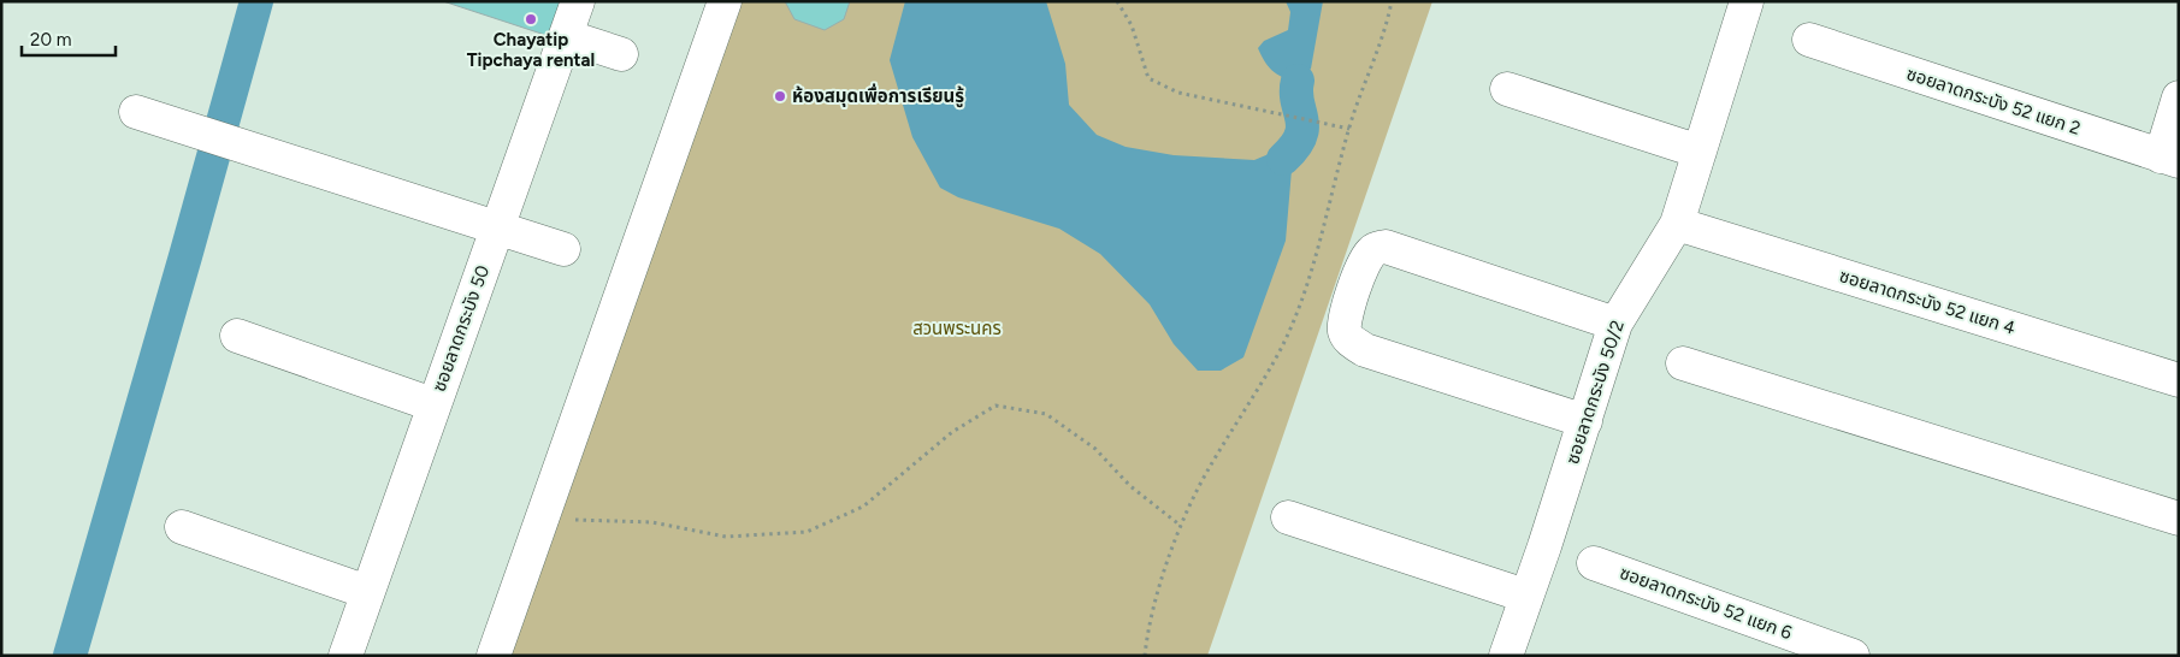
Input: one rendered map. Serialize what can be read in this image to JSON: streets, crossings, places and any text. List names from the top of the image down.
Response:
{
  "streets": {
    "street": [
      "ซอยลาดกระบัง 52 แยก 2",
      "ซอยลาดกระบัง 52 แยก 4",
      "ซอยลาดกระบัง 50",
      "ซอยลาดกระบัง 50/2",
      "ซอยลาดกระบัง 52 แยก 6"
    ]
  },
  "crossings": [
    ["ซอยลาดกระบัง 52 แยก 4", "ซอยลาดกระบัง 50/2"]
  ],
  "parks": ["สวนพระนคร"],
  "places": ["Chayatip Tipchaya rental", "ห้องสมุดเพื่อการเรียนรู้"],
  "scale_bar": "20 m"
}
